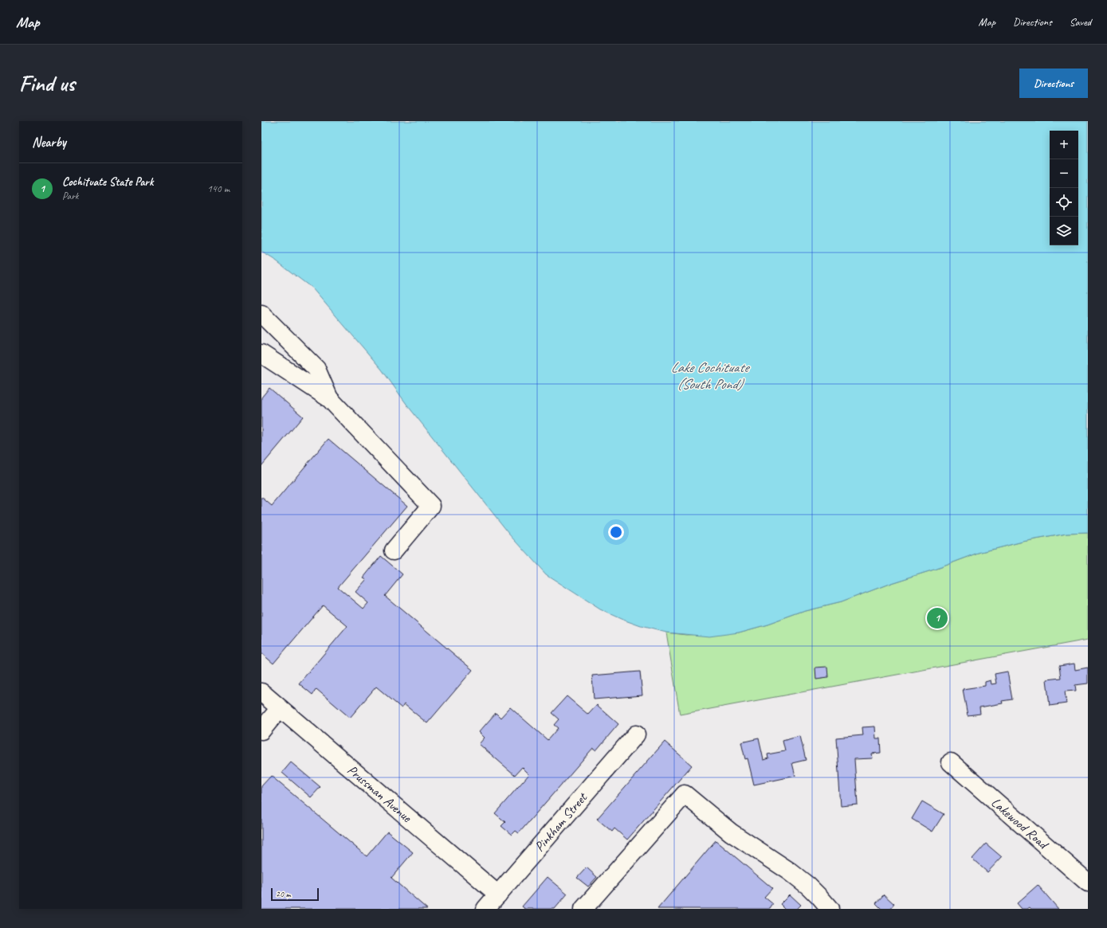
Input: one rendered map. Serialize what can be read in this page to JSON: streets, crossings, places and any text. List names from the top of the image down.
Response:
{
  "streets": {
    "street": ["Prussman Avenue", "Pinkham Street", "Lakewood Road"]
  },
  "crossings": [
    ["Prussman Avenue", "Pinkham Street"]
  ],
  "water": ["Lake Cochituate (South Pond)"],
  "scale_bar": "20 m",
  "page": {
    "header": "Map",
    "nav": ["Map", "Directions", "Saved"],
    "buttons": "Directions",
    "title": "Find us",
    "heading": "Nearby",
    "map_buttons": ["+", "−"],
    "list": [
      {
        "mark": "1",
        "name": "Cochituate State Park",
        "note": "Park",
        "value": "140 m"
      }
    ],
    "pins": "1",
    "scale": "20 m"
  }
}
